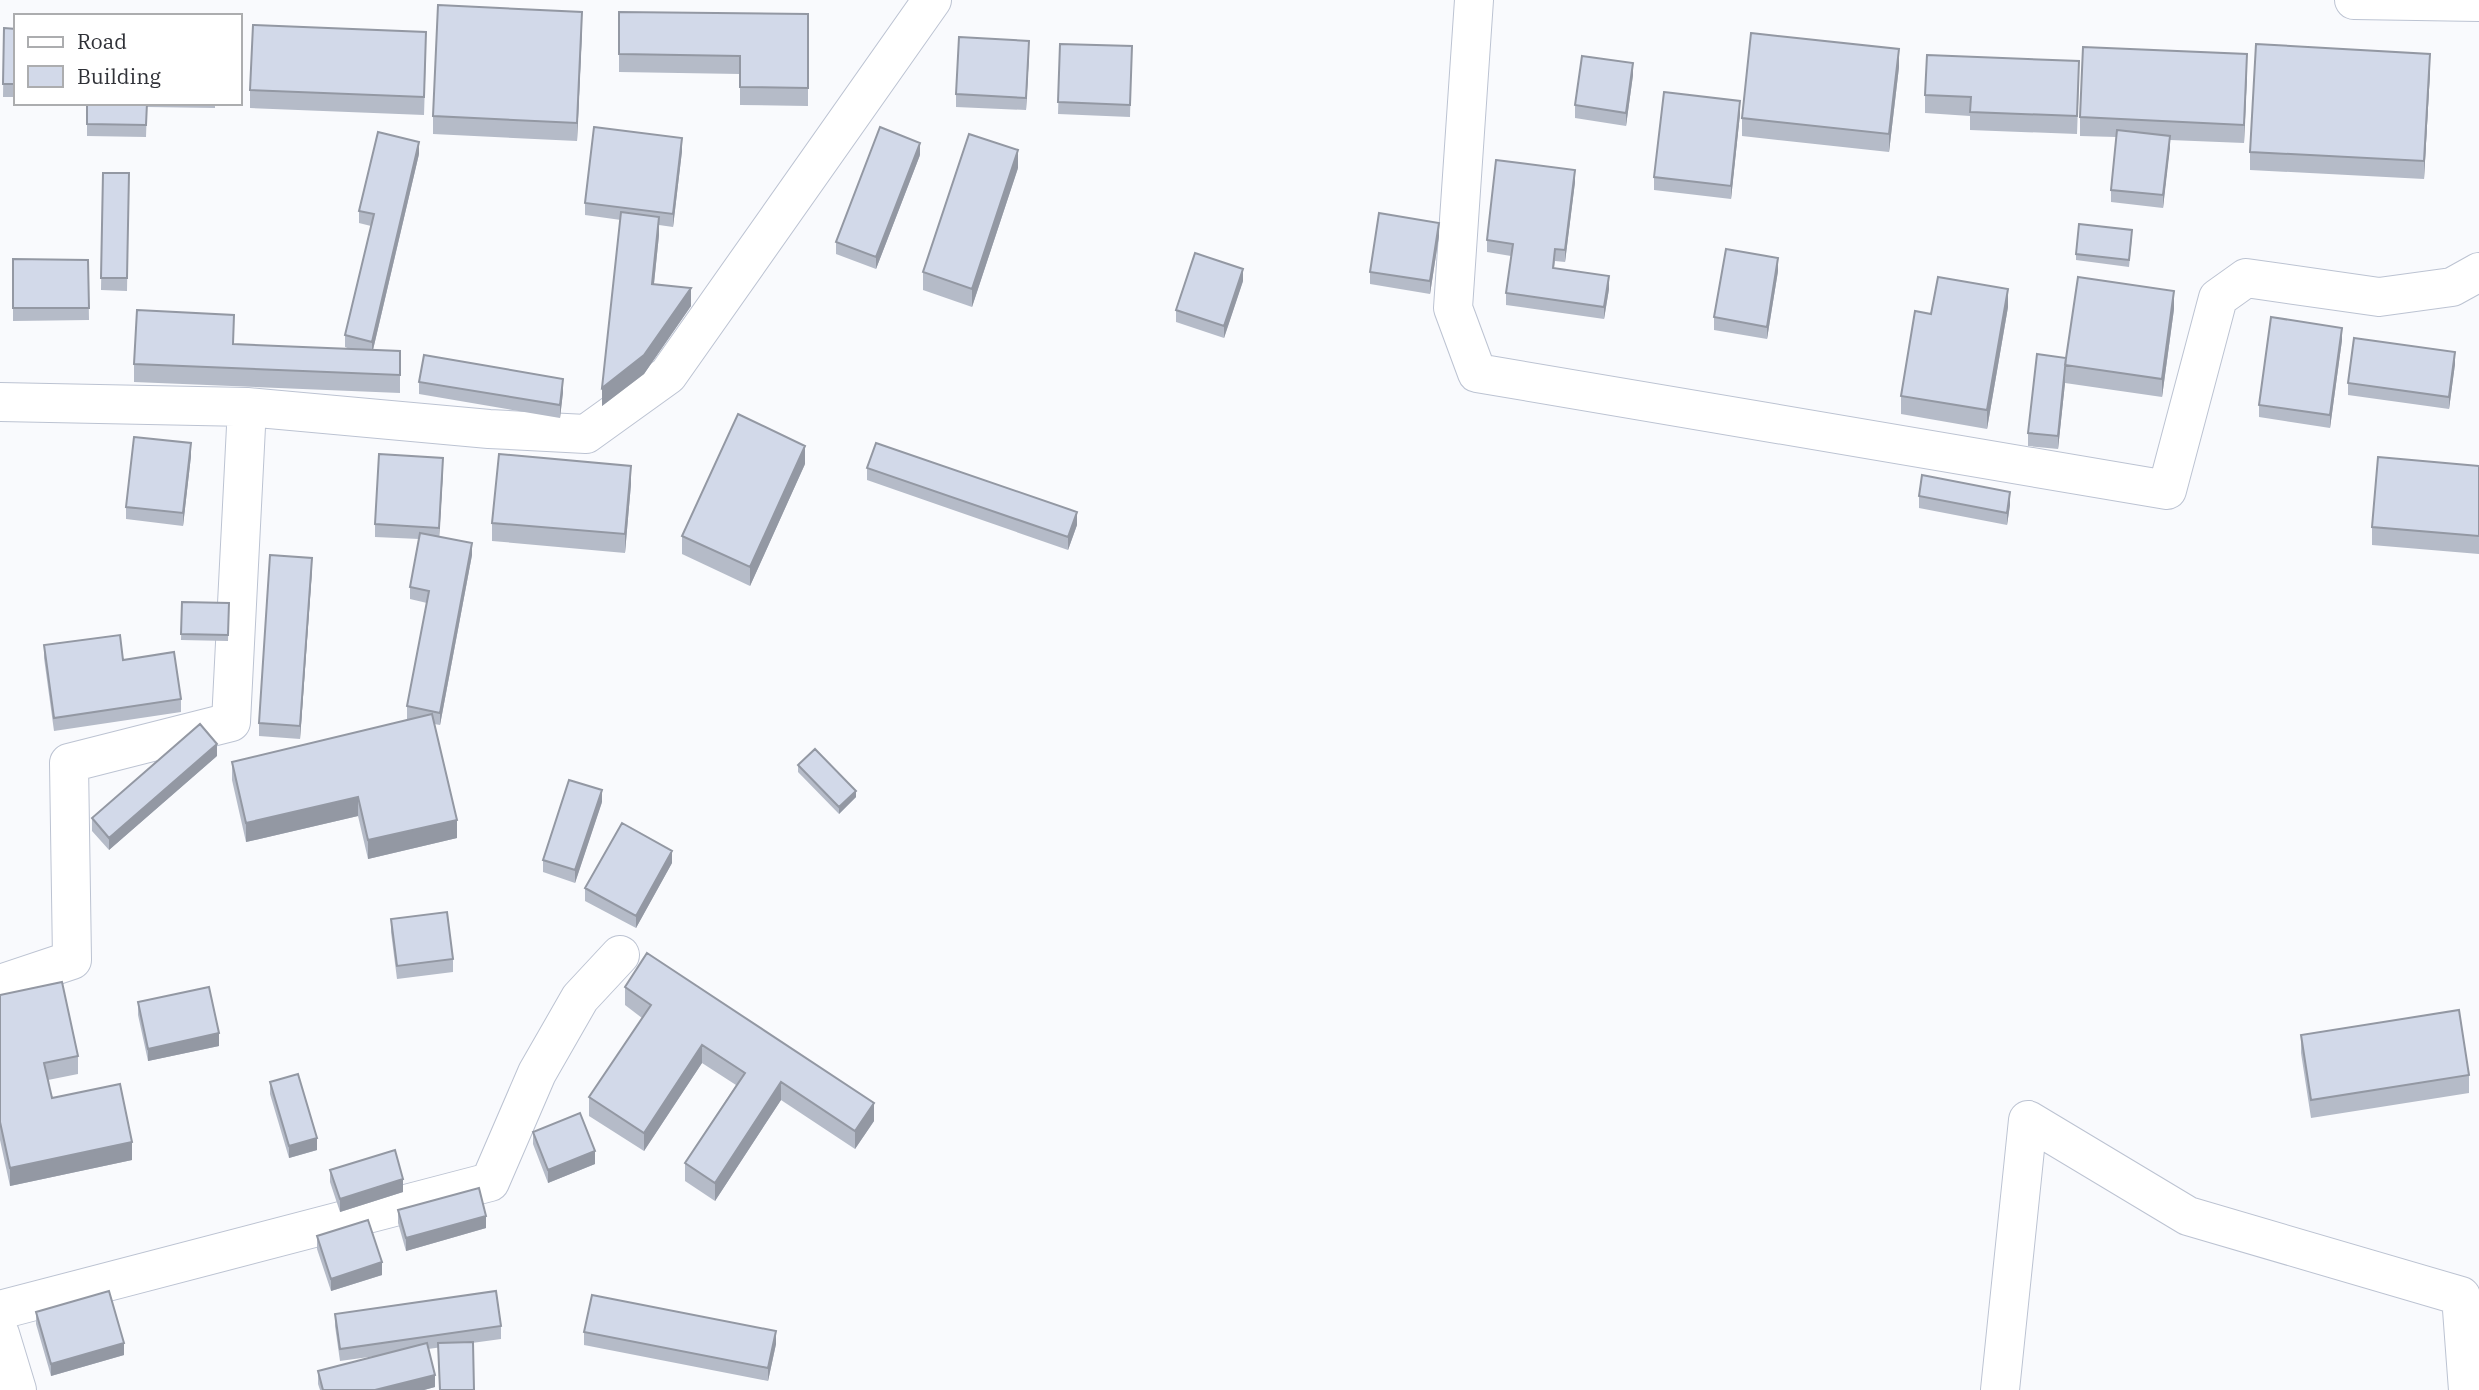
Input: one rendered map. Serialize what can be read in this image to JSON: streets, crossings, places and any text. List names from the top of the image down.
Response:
{
  "legend": ["Road", "Building"]
}
